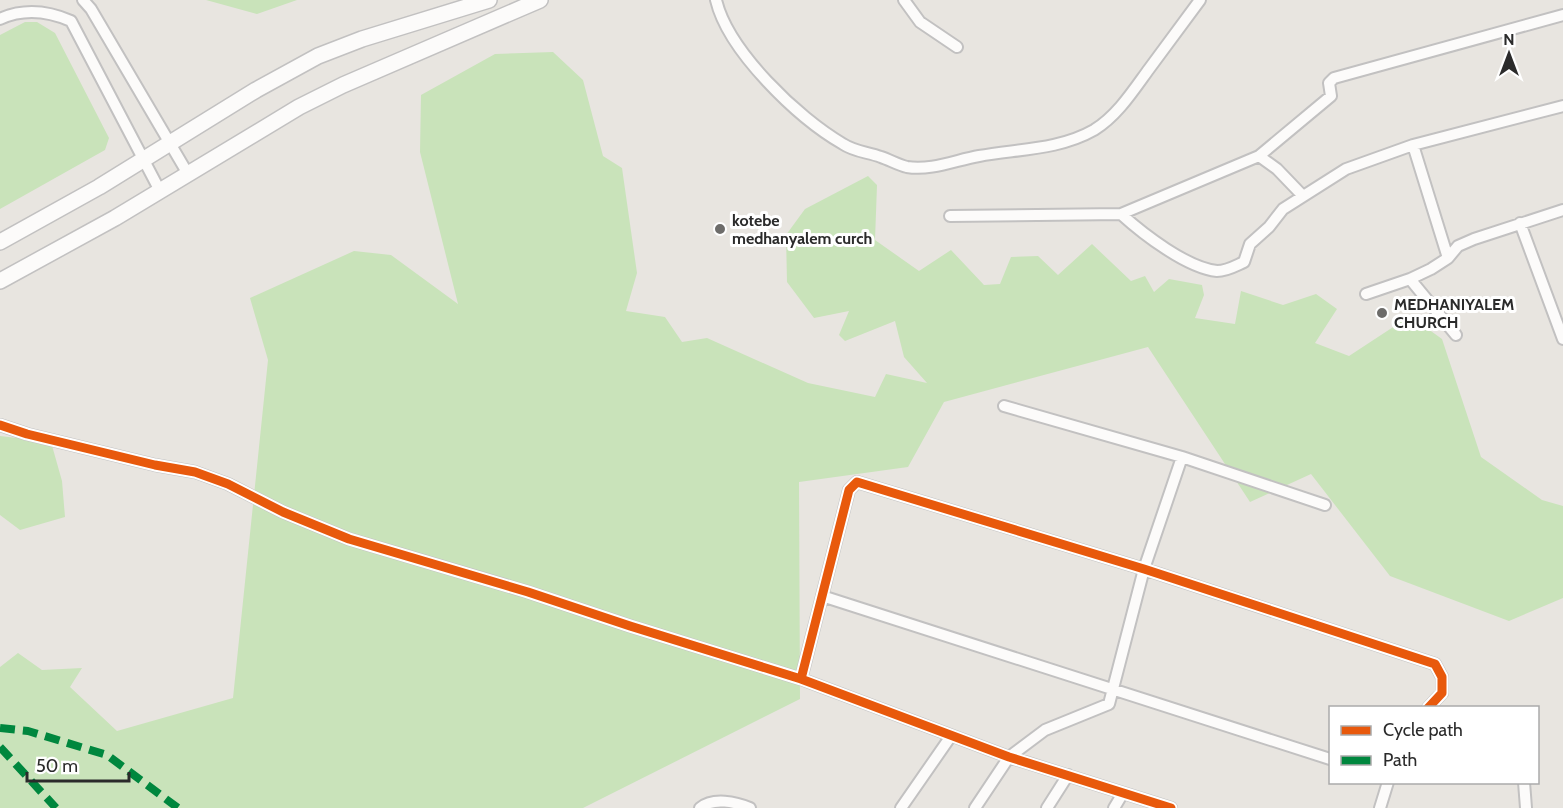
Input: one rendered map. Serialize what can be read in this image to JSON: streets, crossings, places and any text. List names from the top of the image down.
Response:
{
  "places": ["kotebe medhanyalem curch", "MEDHANIYALEM CHURCH"],
  "legend": ["Cycle path", "Path"],
  "scale_bar": "50 m",
  "north": "top"
}
